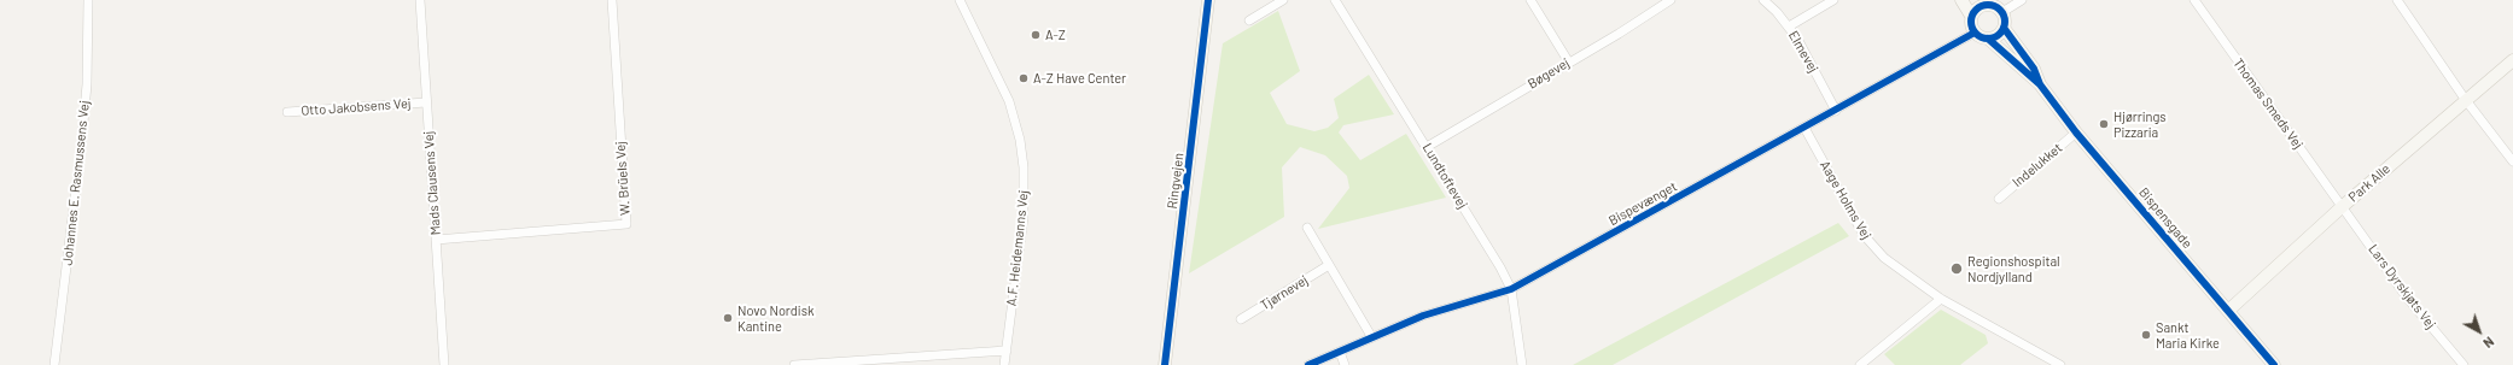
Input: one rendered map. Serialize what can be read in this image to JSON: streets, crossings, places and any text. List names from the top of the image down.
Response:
{
  "streets": {
    "street": [
      "Elmevej",
      "Bøgevej",
      "Thomas Smeds Vej",
      "Otto Jakobsens Vej",
      "Indelukket",
      "Lundtoftevej",
      "W. Brüels Vej",
      "Ringvejen",
      "Johannes E. Rasmussens Vej",
      "Mads Clausens Vej",
      "Park Alle",
      "Aage Holms Vej",
      "Bispevænget",
      "Bispensgade",
      "A.F. Heidemanns Vej",
      "Lars Dyrskjøts Vej",
      "Tjørnevej"
    ]
  },
  "crossings": [
    ["Elmevej", "Bispevænget"],
    ["Bøgevej", "Lundtoftevej"],
    ["Thomas Smeds Vej", "Park Alle"],
    ["Thomas Smeds Vej", "Lars Dyrskjøts Vej"],
    ["Otto Jakobsens Vej", "Mads Clausens Vej"],
    ["Indelukket", "Bispensgade"],
    ["Lundtoftevej", "Bispevænget"],
    ["W. Brüels Vej", "Mads Clausens Vej"],
    ["Park Alle", "Bispensgade"],
    ["Park Alle", "Lars Dyrskjøts Vej"],
    ["Aage Holms Vej", "Bispevænget"],
    ["Bispevænget", "Bispensgade"]
  ],
  "places": [
    "A-Z",
    "A-Z Have Center",
    "Hjørrings Pizzaria",
    "Regionshospital Nordjylland",
    "Novo Nordisk Kantine",
    "Sankt Maria Kirke"
  ],
  "north": "bottom right"
}
